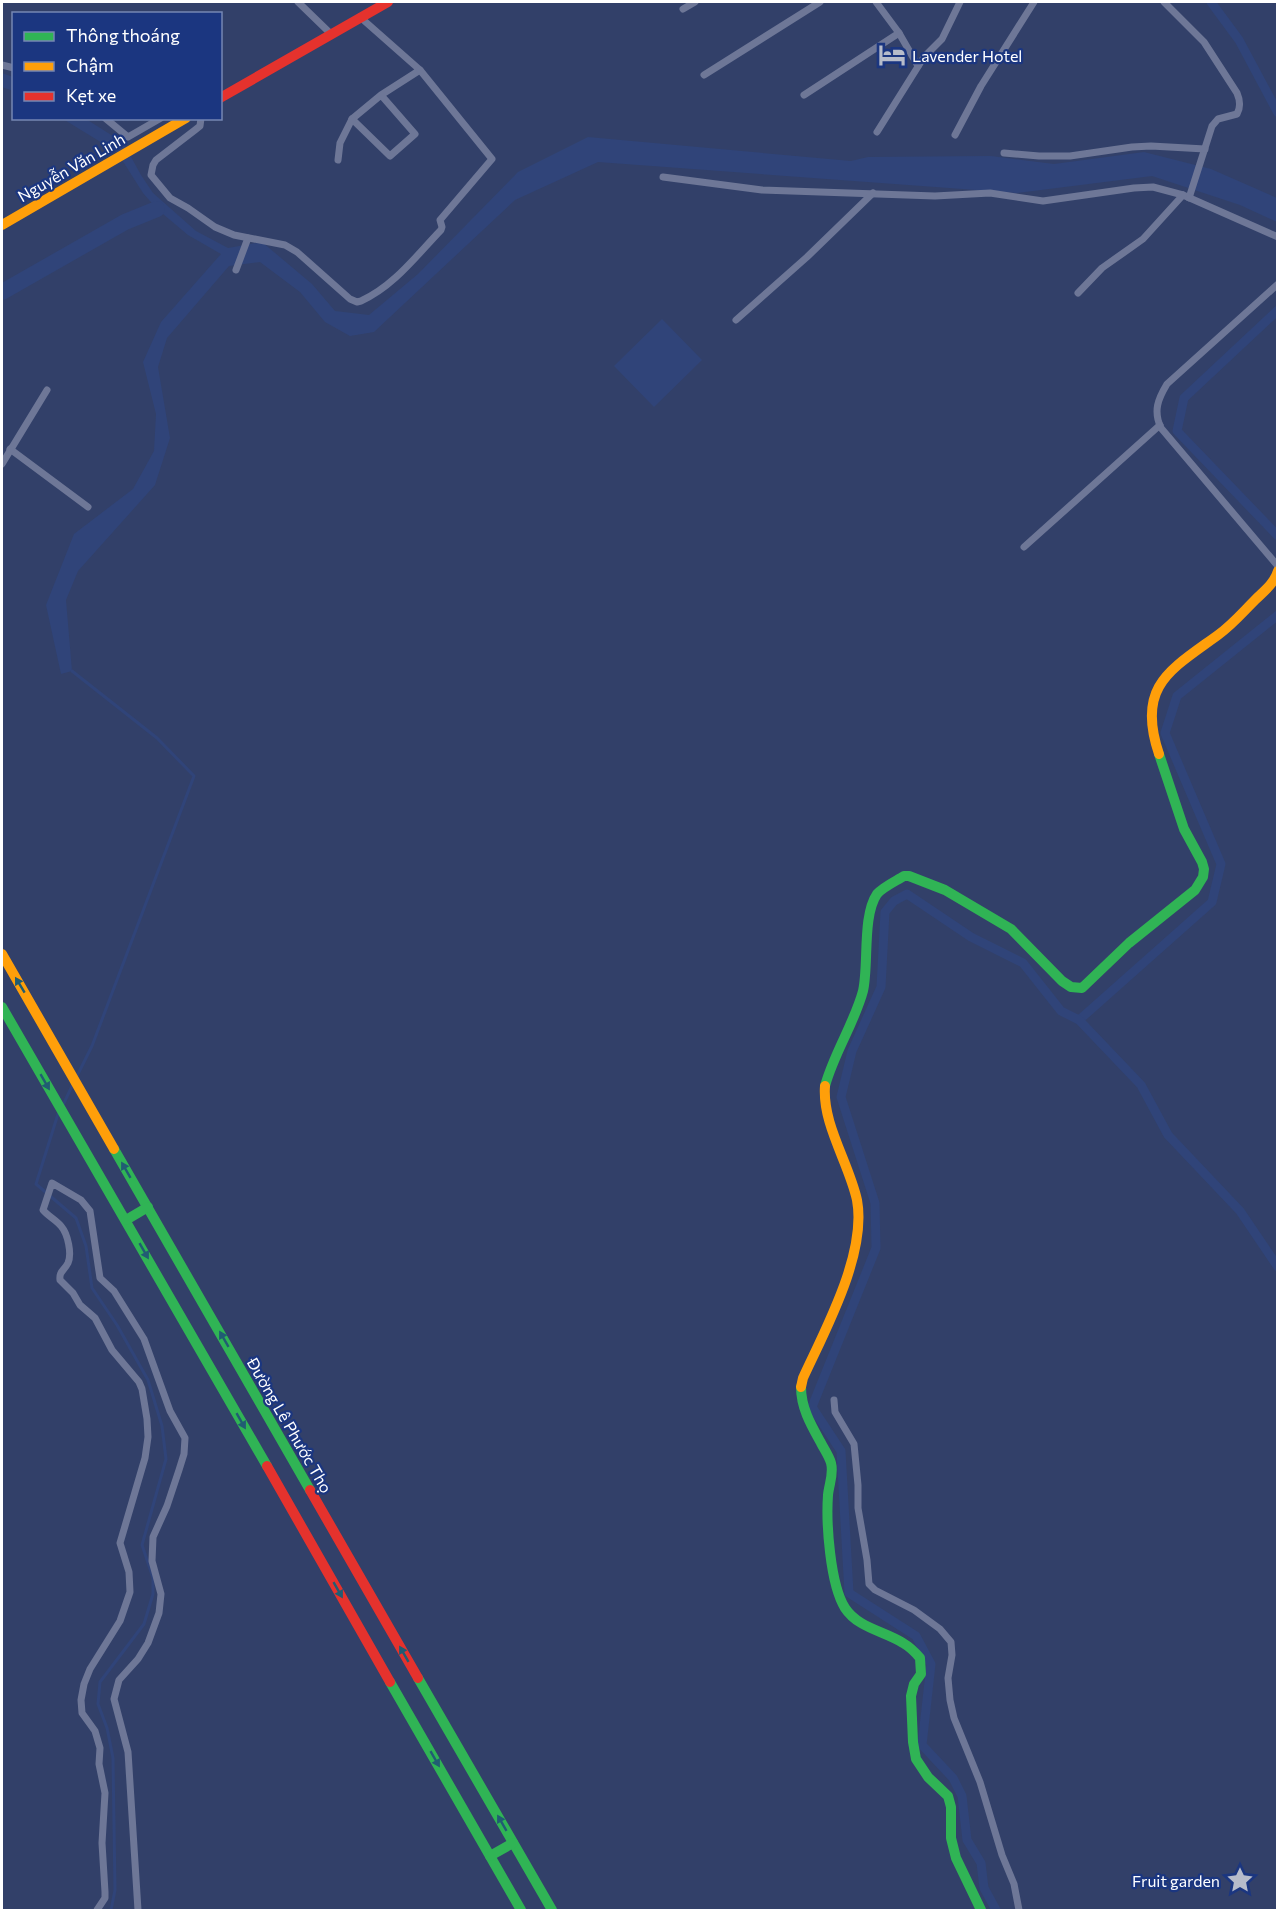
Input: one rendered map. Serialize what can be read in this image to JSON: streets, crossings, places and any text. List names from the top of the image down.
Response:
{
  "streets": {
    "main road": ["Nguyễn Văn Linh", "Đường Lê Phước Thọ"]
  },
  "places": {
    "hotel": ["Lavender Hotel"],
    "place": ["Fruit garden"]
  },
  "legend": ["Thông thoáng", "Chậm", "Kẹt xe"]
}
